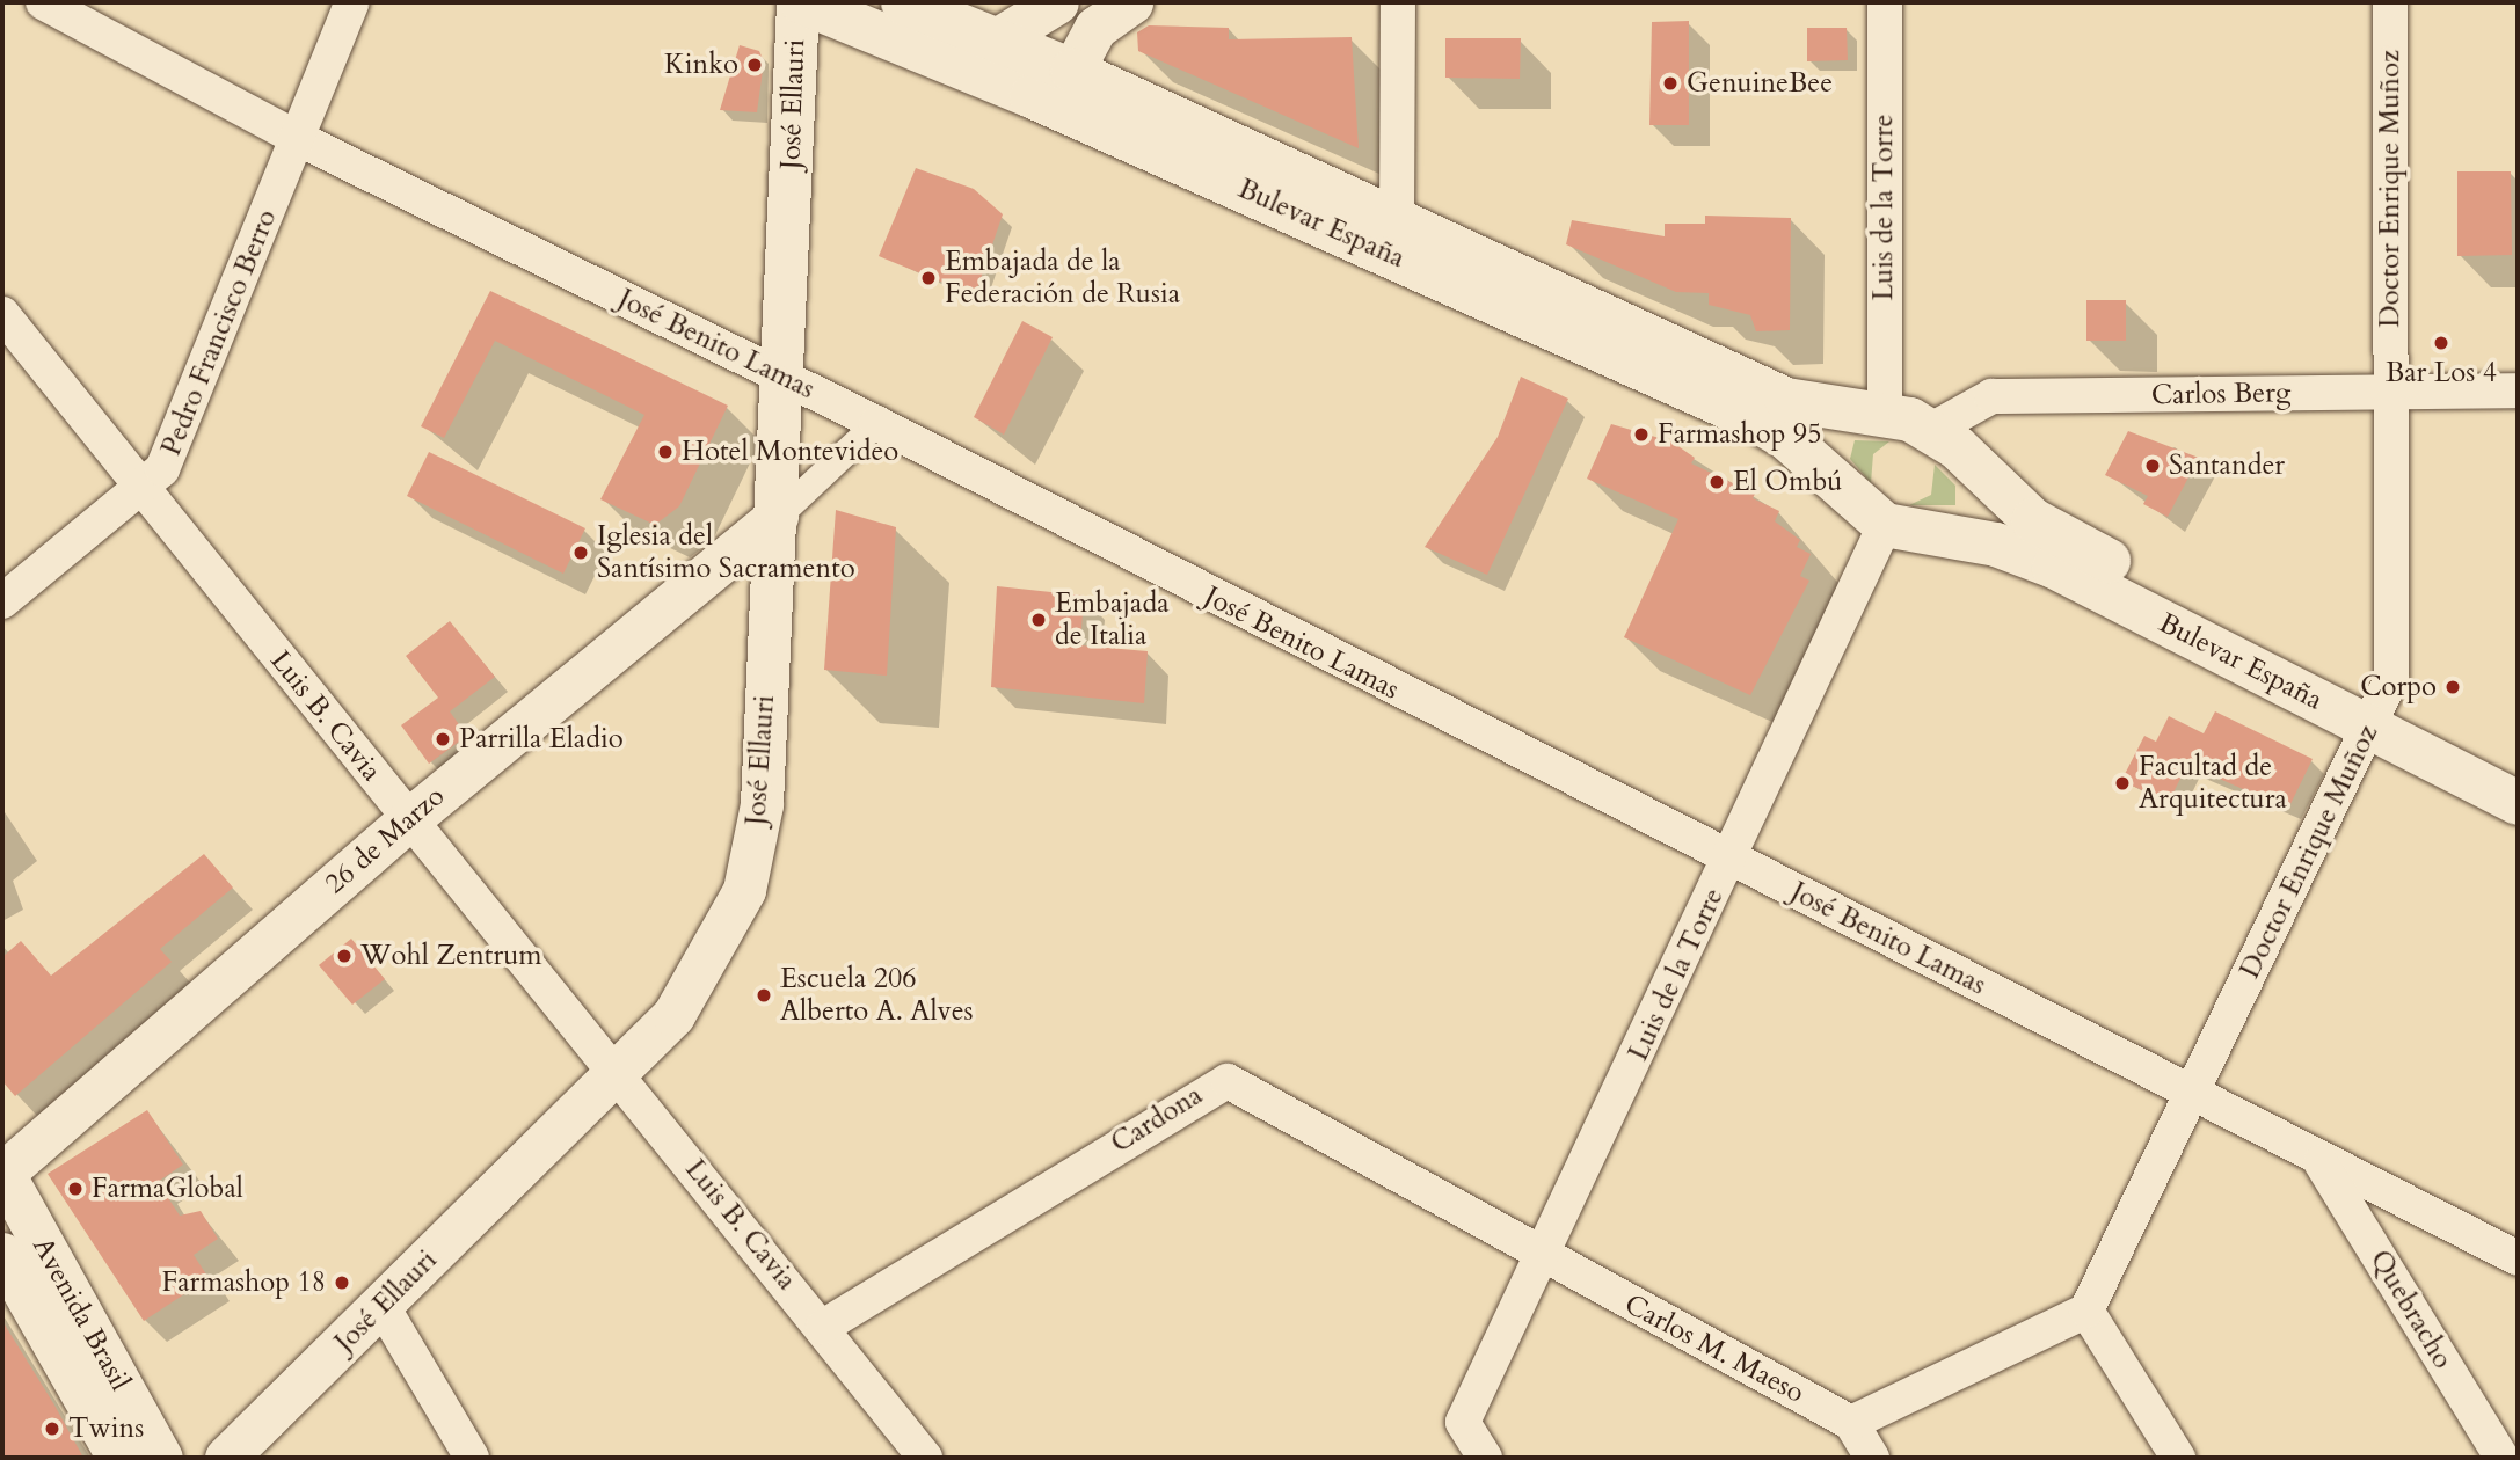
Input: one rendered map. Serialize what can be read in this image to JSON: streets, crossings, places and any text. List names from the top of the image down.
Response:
{
  "streets": {
    "main road": ["Bulevar España"],
    "street": [
      "José Ellauri",
      "Doctor Enrique Muñoz",
      "Luis de la Torre",
      "Pedro Francisco Berro",
      "José Benito Lamas",
      "Carlos Berg",
      "Luis B. Cavia",
      "26 de Marzo",
      "Cardona",
      "Quebracho",
      "Avenida Brasil",
      "Carlos M. Maeso"
    ]
  },
  "crossings": [
    ["José Ellauri", "Bulevar España"],
    ["José Ellauri", "José Benito Lamas"],
    ["José Ellauri", "Luis B. Cavia"],
    ["José Ellauri", "26 de Marzo"],
    ["Doctor Enrique Muñoz", "Bulevar España"],
    ["Doctor Enrique Muñoz", "José Benito Lamas"],
    ["Doctor Enrique Muñoz", "Carlos Berg"],
    ["Luis de la Torre", "Bulevar España"],
    ["Luis de la Torre", "José Benito Lamas"],
    ["Luis de la Torre", "Cardona"],
    ["Luis de la Torre", "Carlos M. Maeso"],
    ["Bulevar España", "Carlos Berg"],
    ["Pedro Francisco Berro", "José Benito Lamas"],
    ["Pedro Francisco Berro", "Luis B. Cavia"],
    ["José Benito Lamas", "Quebracho"],
    ["Luis B. Cavia", "26 de Marzo"],
    ["Luis B. Cavia", "Cardona"],
    ["26 de Marzo", "Avenida Brasil"],
    ["Cardona", "Carlos M. Maeso"]
  ],
  "places": [
    "Kinko",
    "GenuineBee",
    "Embajada de la Federación de Rusia",
    "Bar Los 4",
    "Farmashop 95",
    "Hotel Montevideo",
    "Santander",
    "El Ombú",
    "Iglesia del Santísimo Sacramento",
    "Embajada de Italia",
    "Corpo",
    "Parrilla Eladio",
    "Facultad de Arquitectura",
    "Wohl Zentrum",
    "Escuela 206 Alberto A. Alves",
    "FarmaGlobal",
    "Farmashop 18",
    "Twins"
  ]
}
